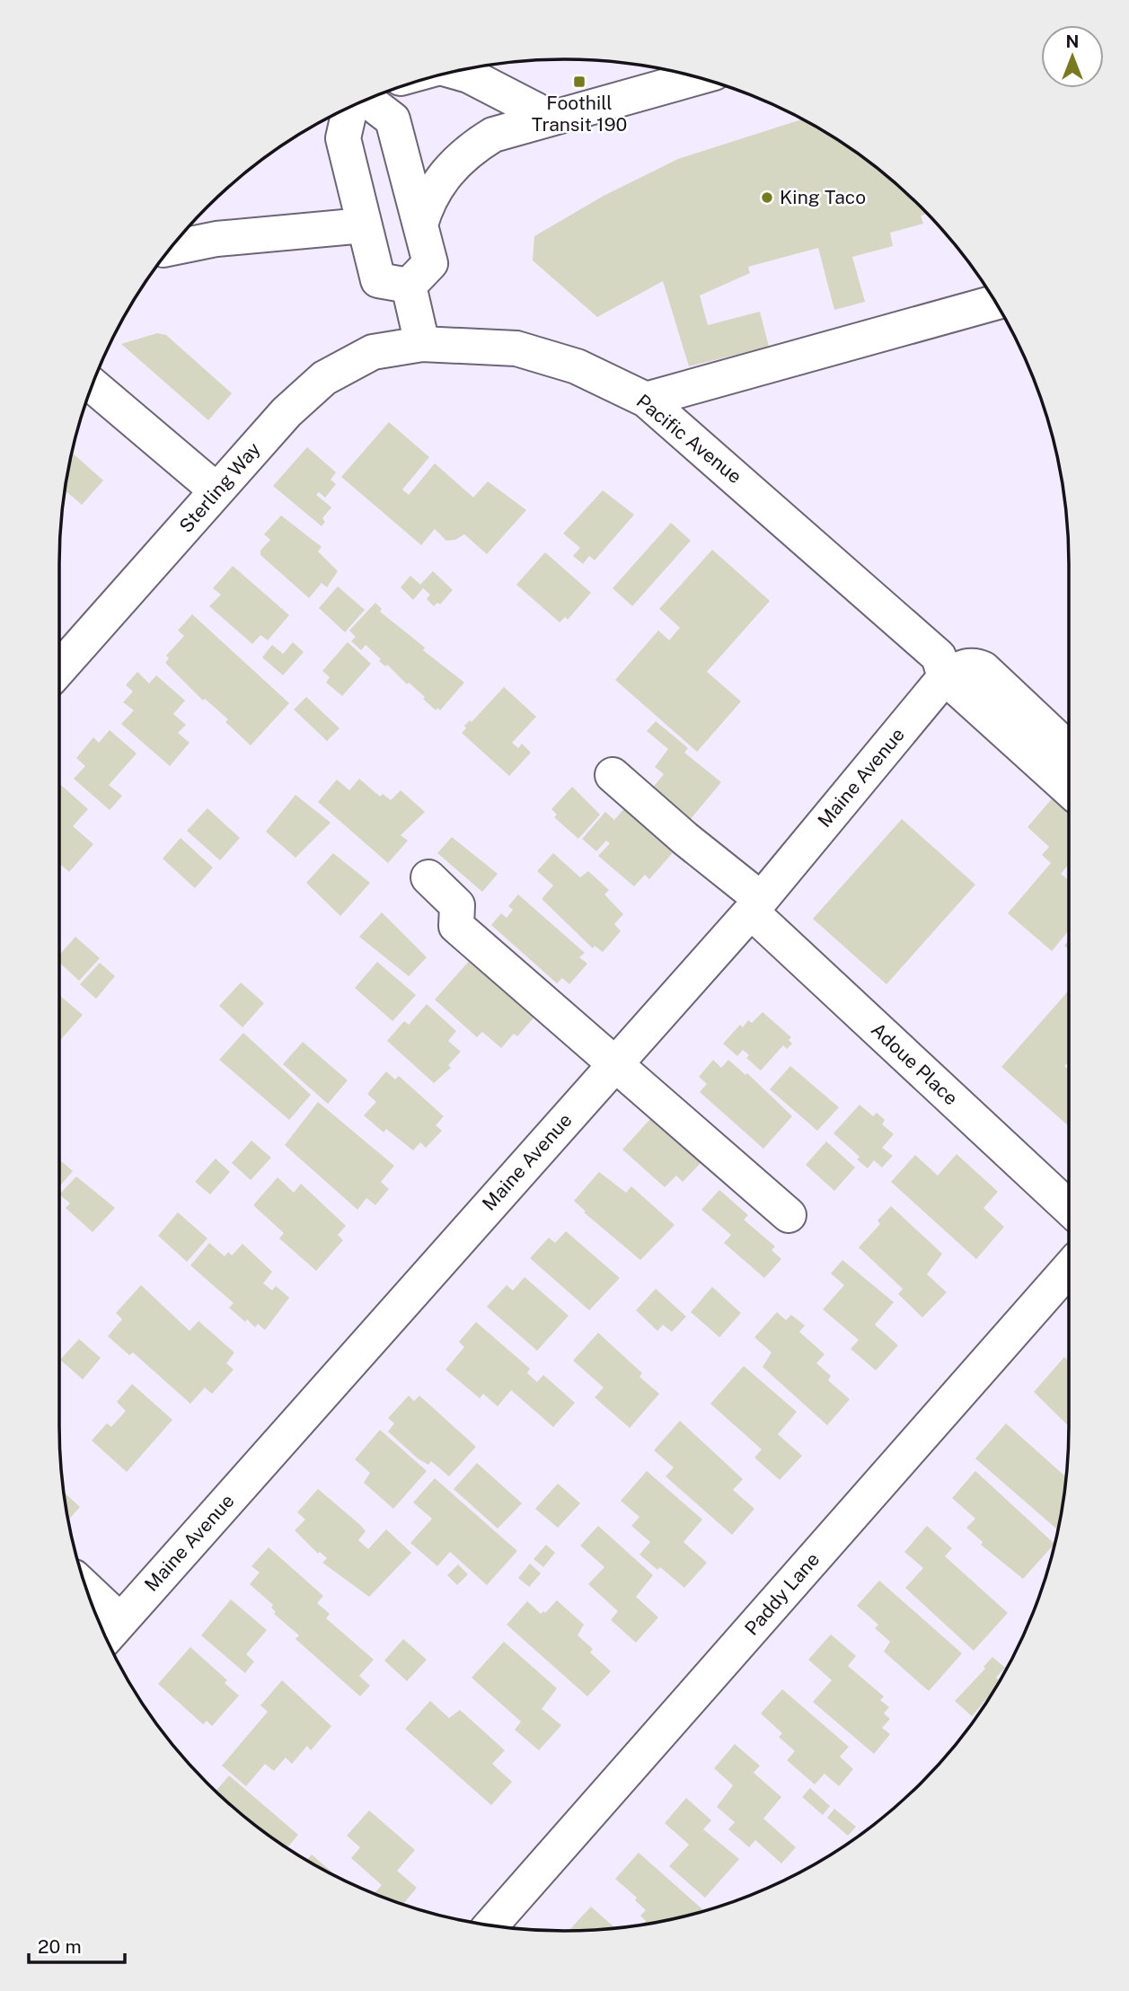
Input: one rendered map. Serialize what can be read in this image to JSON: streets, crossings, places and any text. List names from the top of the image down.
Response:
{
  "streets": {
    "street": [
      "Pacific Avenue",
      "Sterling Way",
      "Maine Avenue",
      "Adoue Place",
      "Paddy Lane"
    ]
  },
  "crossings": [
    ["Pacific Avenue", "Sterling Way"],
    ["Pacific Avenue", "Maine Avenue"],
    ["Maine Avenue", "Adoue Place"]
  ],
  "places": {
    "transit": ["Foothill Transit 190"],
    "other": ["King Taco"]
  },
  "scale_bar": "20 m",
  "north": "top"
}
